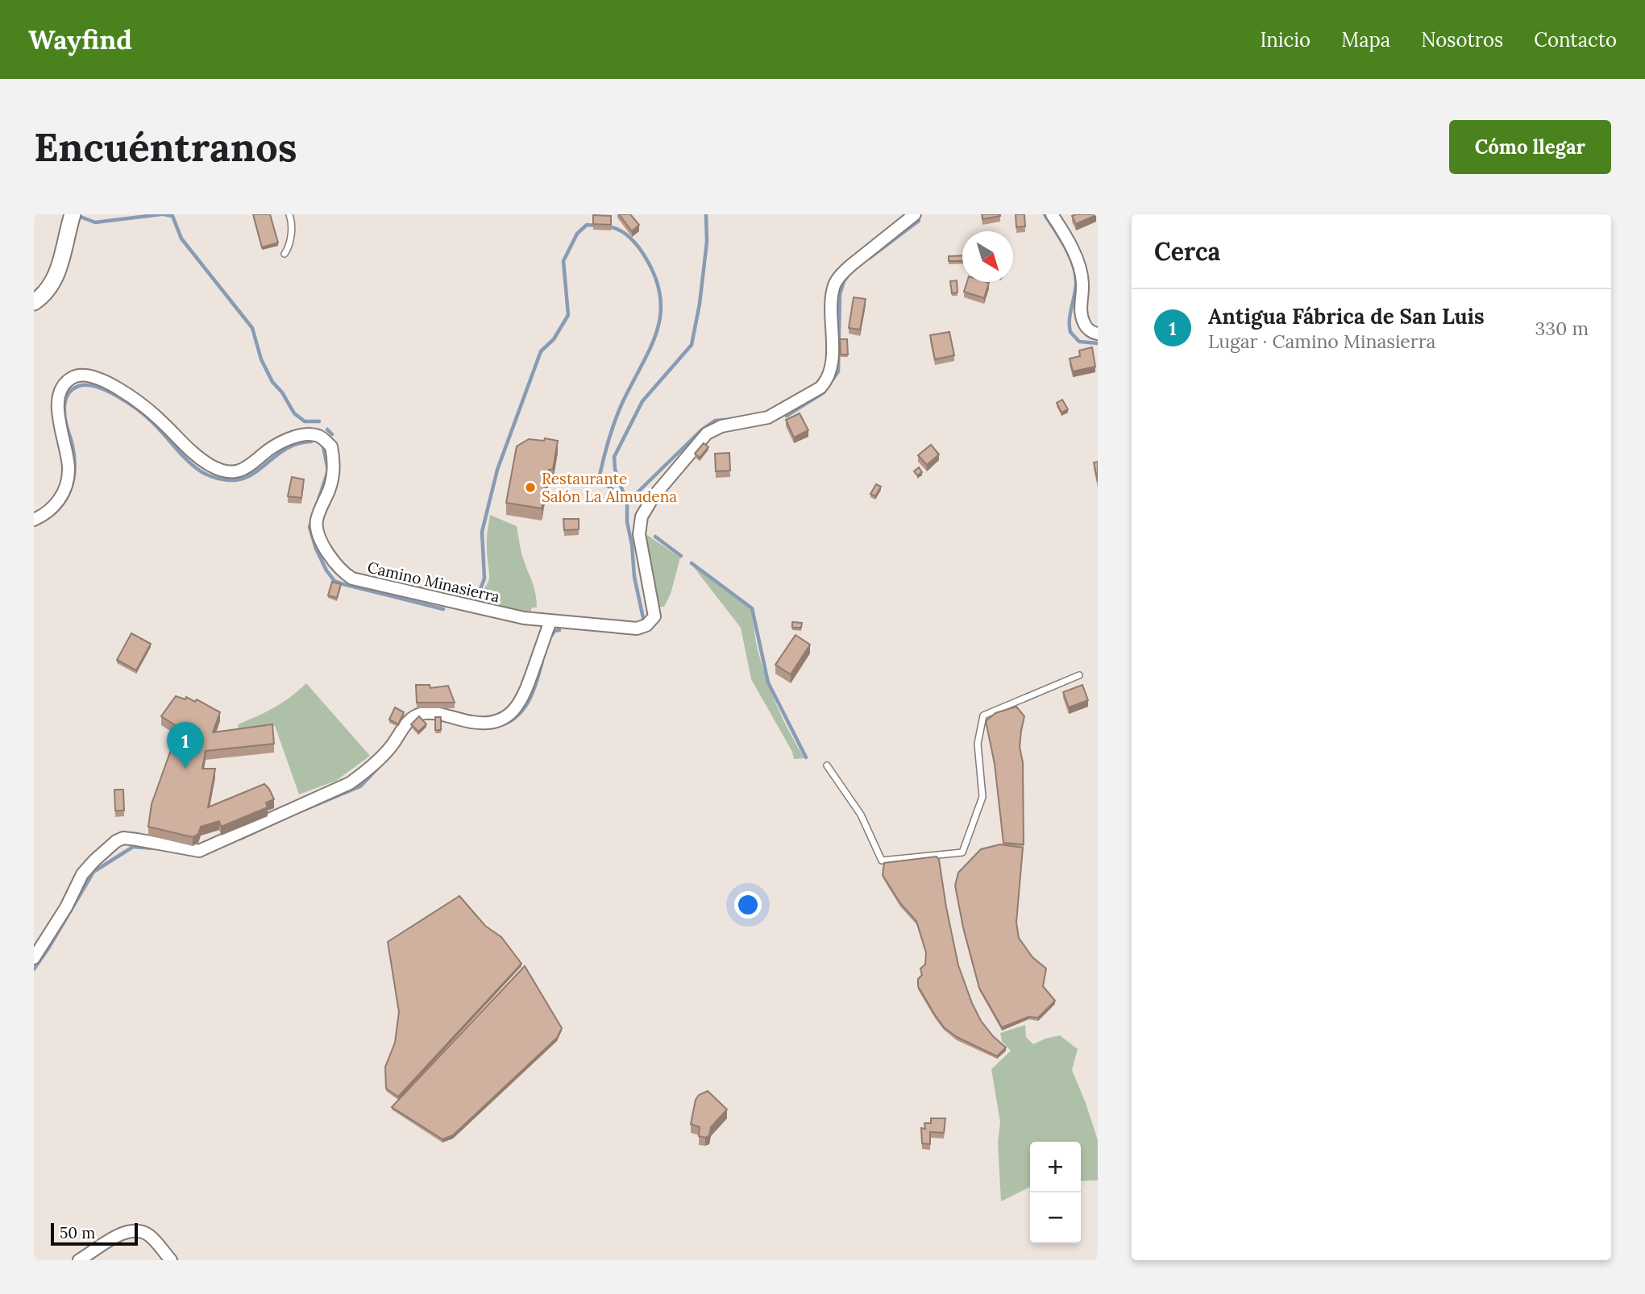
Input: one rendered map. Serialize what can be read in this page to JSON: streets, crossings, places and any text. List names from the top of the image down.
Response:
{
  "streets": {
    "street": ["Camino Minasierra"]
  },
  "places": ["Restaurante Salón La Almudena"],
  "scale_bar": "50 m",
  "north": "bottom right",
  "page": {
    "header": "Wayfind",
    "nav": [
      "Inicio",
      "Mapa",
      "Nosotros",
      "Contacto"
    ],
    "buttons": "Cómo llegar",
    "title": "Encuéntranos",
    "heading": "Cerca",
    "list": [
      {
        "mark": "1",
        "name": "Antigua Fábrica de San Luis",
        "note": "Lugar · Camino Minasierra",
        "value": "330 m"
      }
    ],
    "pins": "1",
    "map_buttons": ["+", "−"],
    "scale": "50 m"
  }
}
